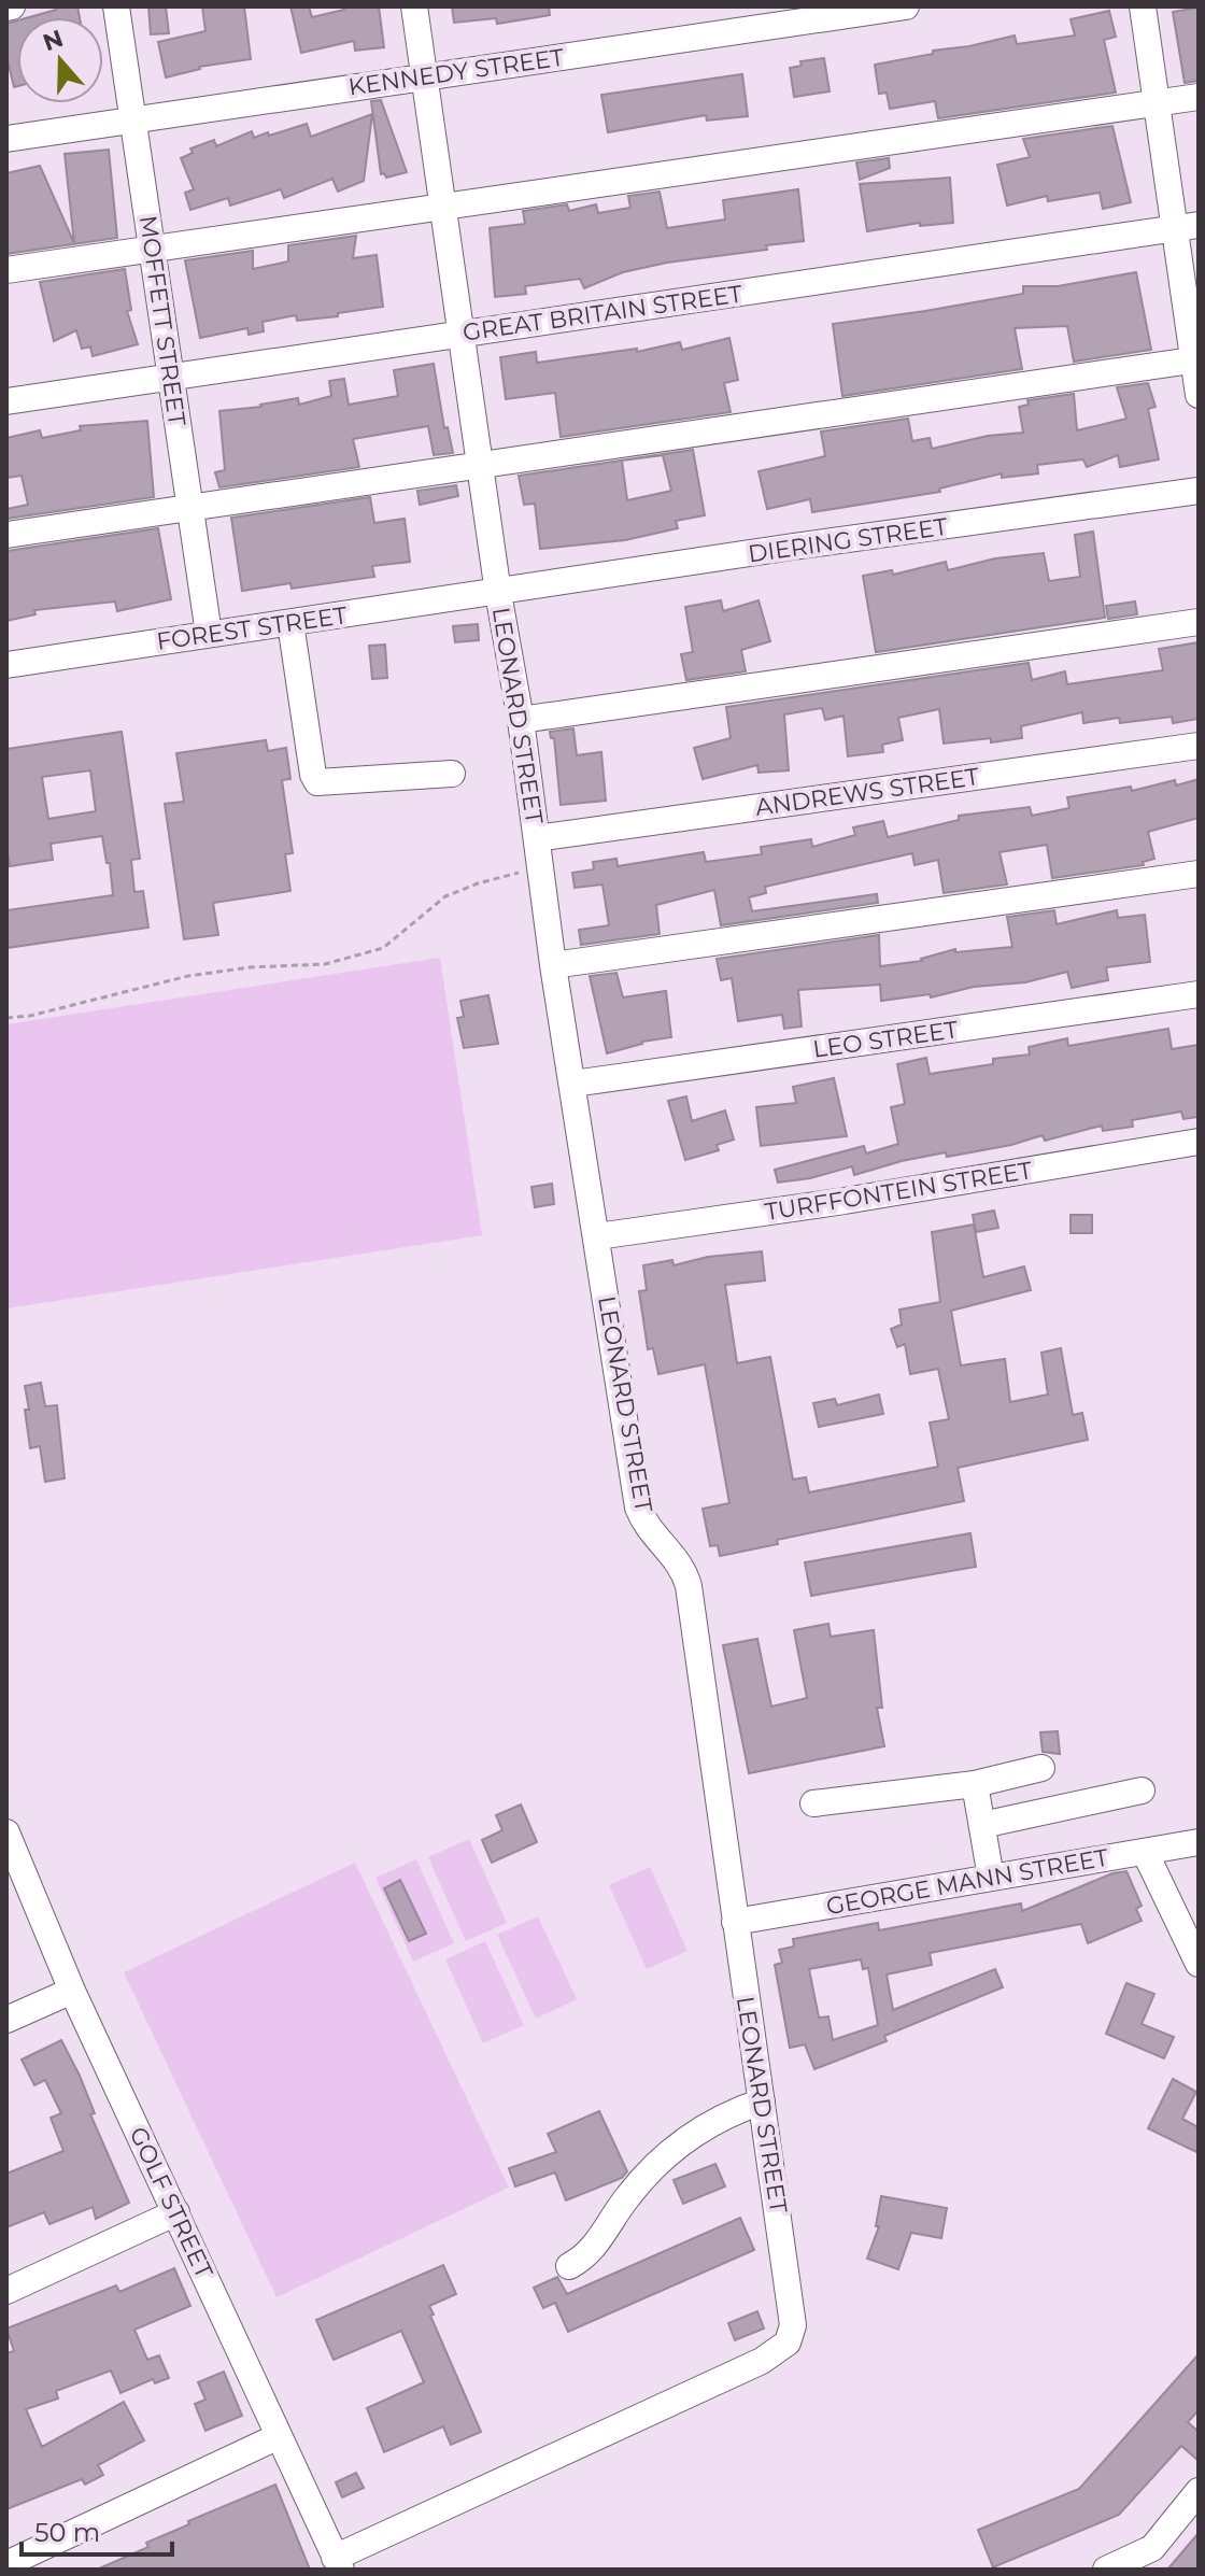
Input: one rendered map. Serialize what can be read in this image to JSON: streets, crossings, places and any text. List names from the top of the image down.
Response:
{
  "streets": {
    "street": [
      "KENNEDY STREET",
      "GREAT BRITAIN STREET",
      "MOFFETT STREET",
      "DIERING STREET",
      "FOREST STREET",
      "LEONARD STREET",
      "ANDREWS STREET",
      "LEO STREET",
      "TURFFONTEIN STREET",
      "GEORGE MANN STREET",
      "GOLF STREET"
    ]
  },
  "crossings": [
    ["KENNEDY STREET", "MOFFETT STREET"],
    ["KENNEDY STREET", "LEONARD STREET"],
    ["GREAT BRITAIN STREET", "MOFFETT STREET"],
    ["GREAT BRITAIN STREET", "LEONARD STREET"],
    ["MOFFETT STREET", "FOREST STREET"],
    ["DIERING STREET", "FOREST STREET"],
    ["DIERING STREET", "LEONARD STREET"],
    ["FOREST STREET", "LEONARD STREET"],
    ["LEONARD STREET", "ANDREWS STREET"],
    ["LEONARD STREET", "LEO STREET"],
    ["LEONARD STREET", "TURFFONTEIN STREET"],
    ["LEONARD STREET", "GEORGE MANN STREET"],
    ["LEONARD STREET", "GOLF STREET"]
  ],
  "scale_bar": "50 m",
  "north": "top"
}
